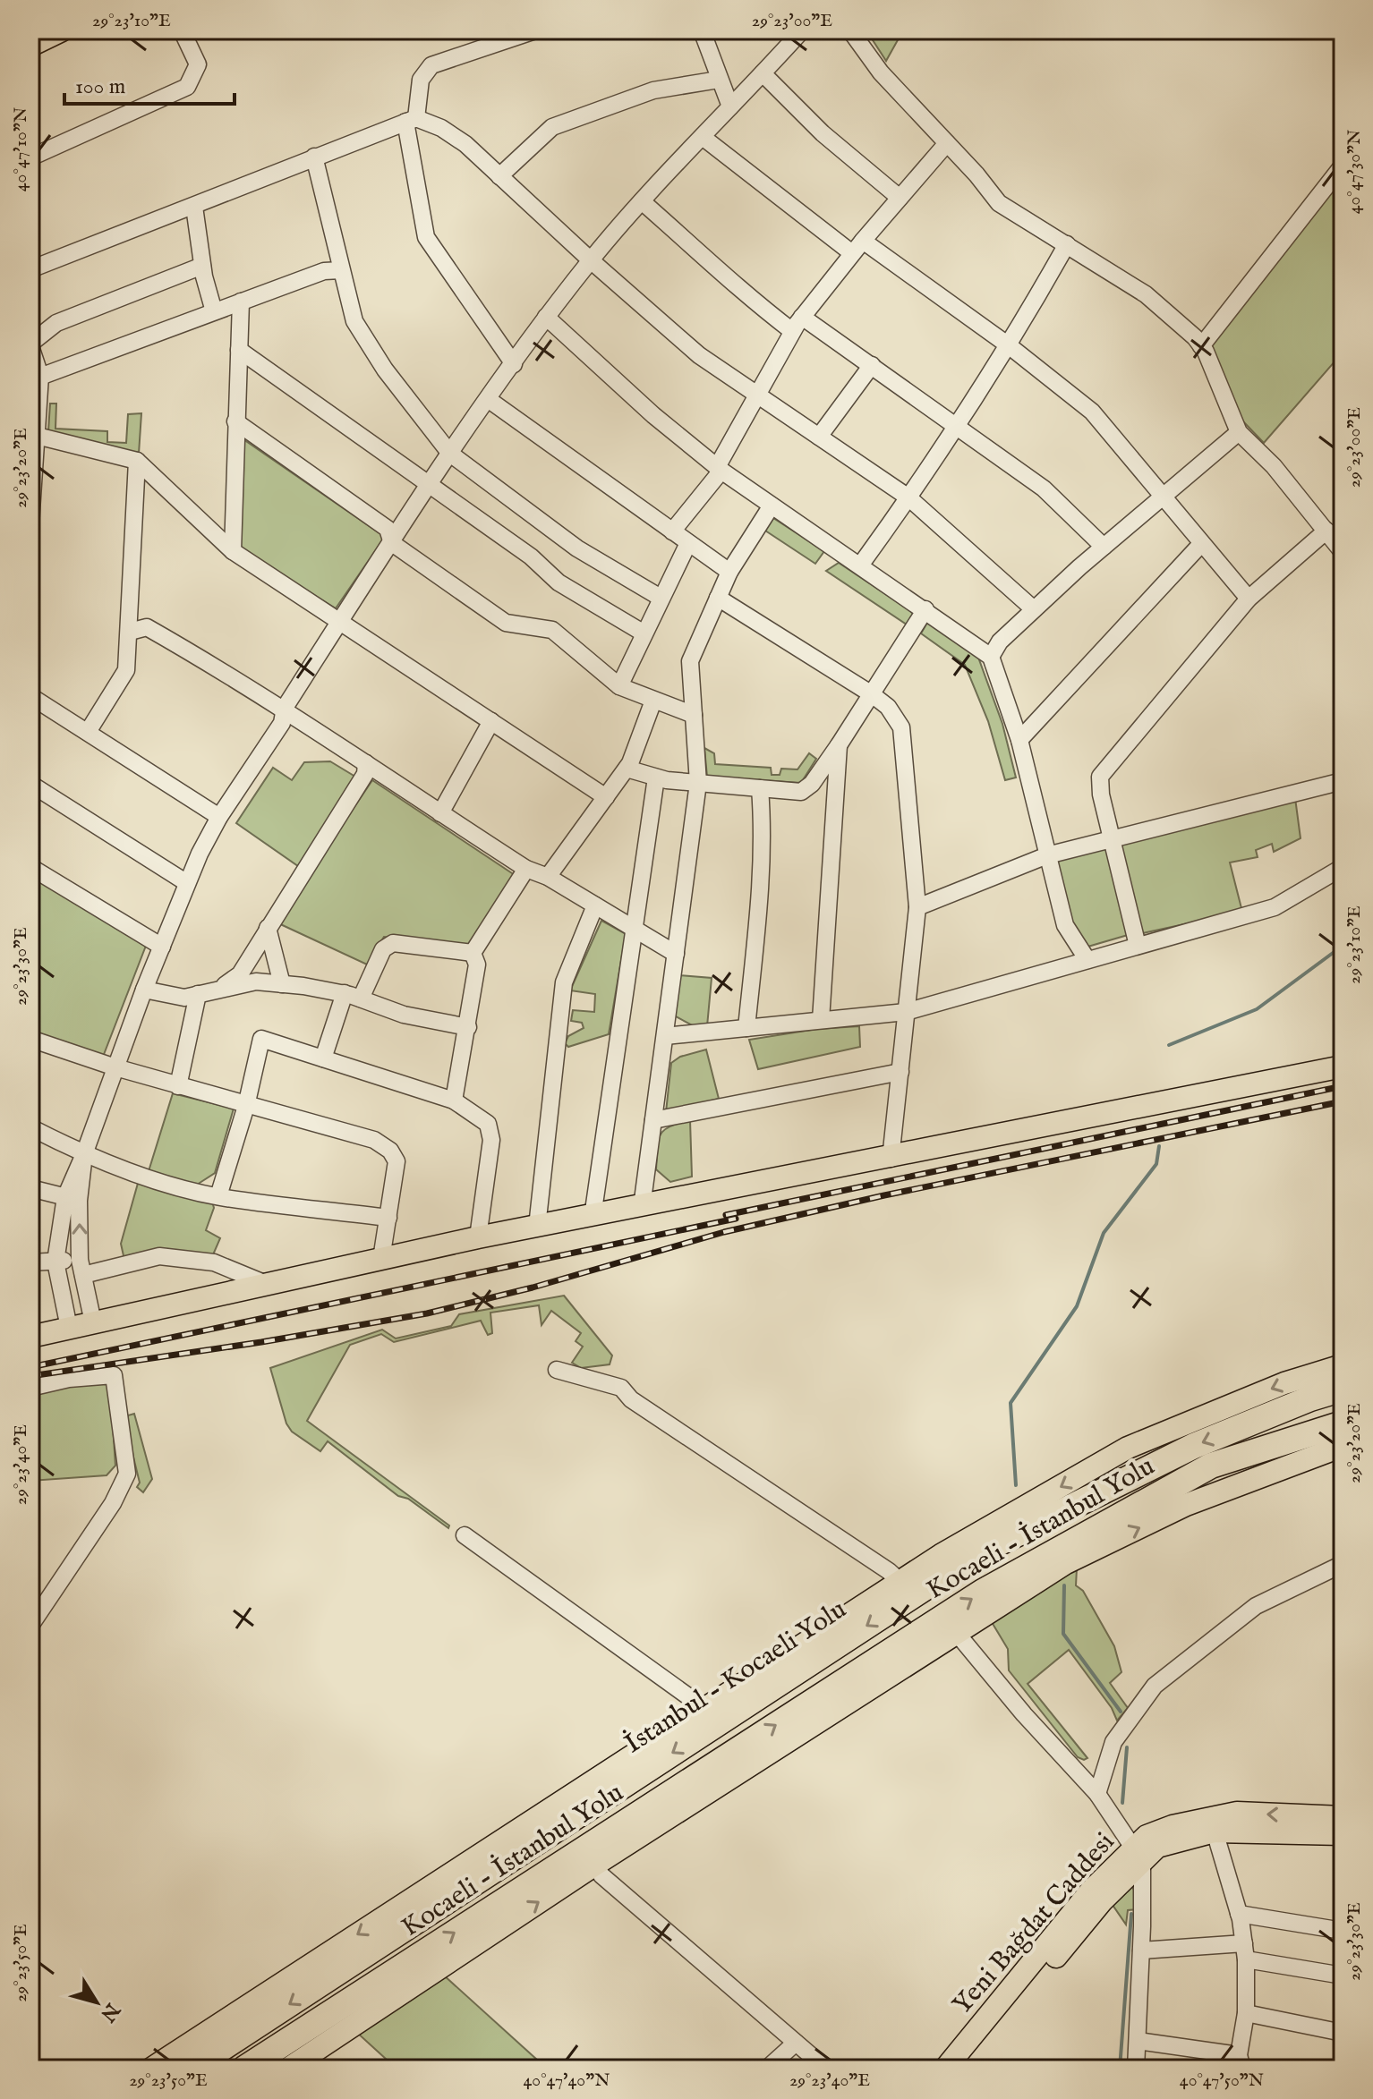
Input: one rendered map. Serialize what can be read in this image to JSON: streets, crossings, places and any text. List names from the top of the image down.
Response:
{
  "streets": {
    "highway": ["Kocaeli - İstanbul Yolu", "İstanbul - Kocaeli Yolu"],
    "main road": ["Yeni Bağdat Caddesi"]
  },
  "one_way": ["Kocaeli - İstanbul Yolu", "İstanbul - Kocaeli Yolu"],
  "scale_bar": "100 m",
  "north": "bottom right",
  "coordinates": [
    "29°23'10\"E",
    "29°23'00\"E",
    "40°47'10\"N",
    "40°47'30\"N",
    "29°23'20\"E",
    "29°23'30\"E",
    "29°23'40\"E",
    "29°23'50\"E",
    "40°47'40\"N",
    "40°47'50\"N"
  ]
}
